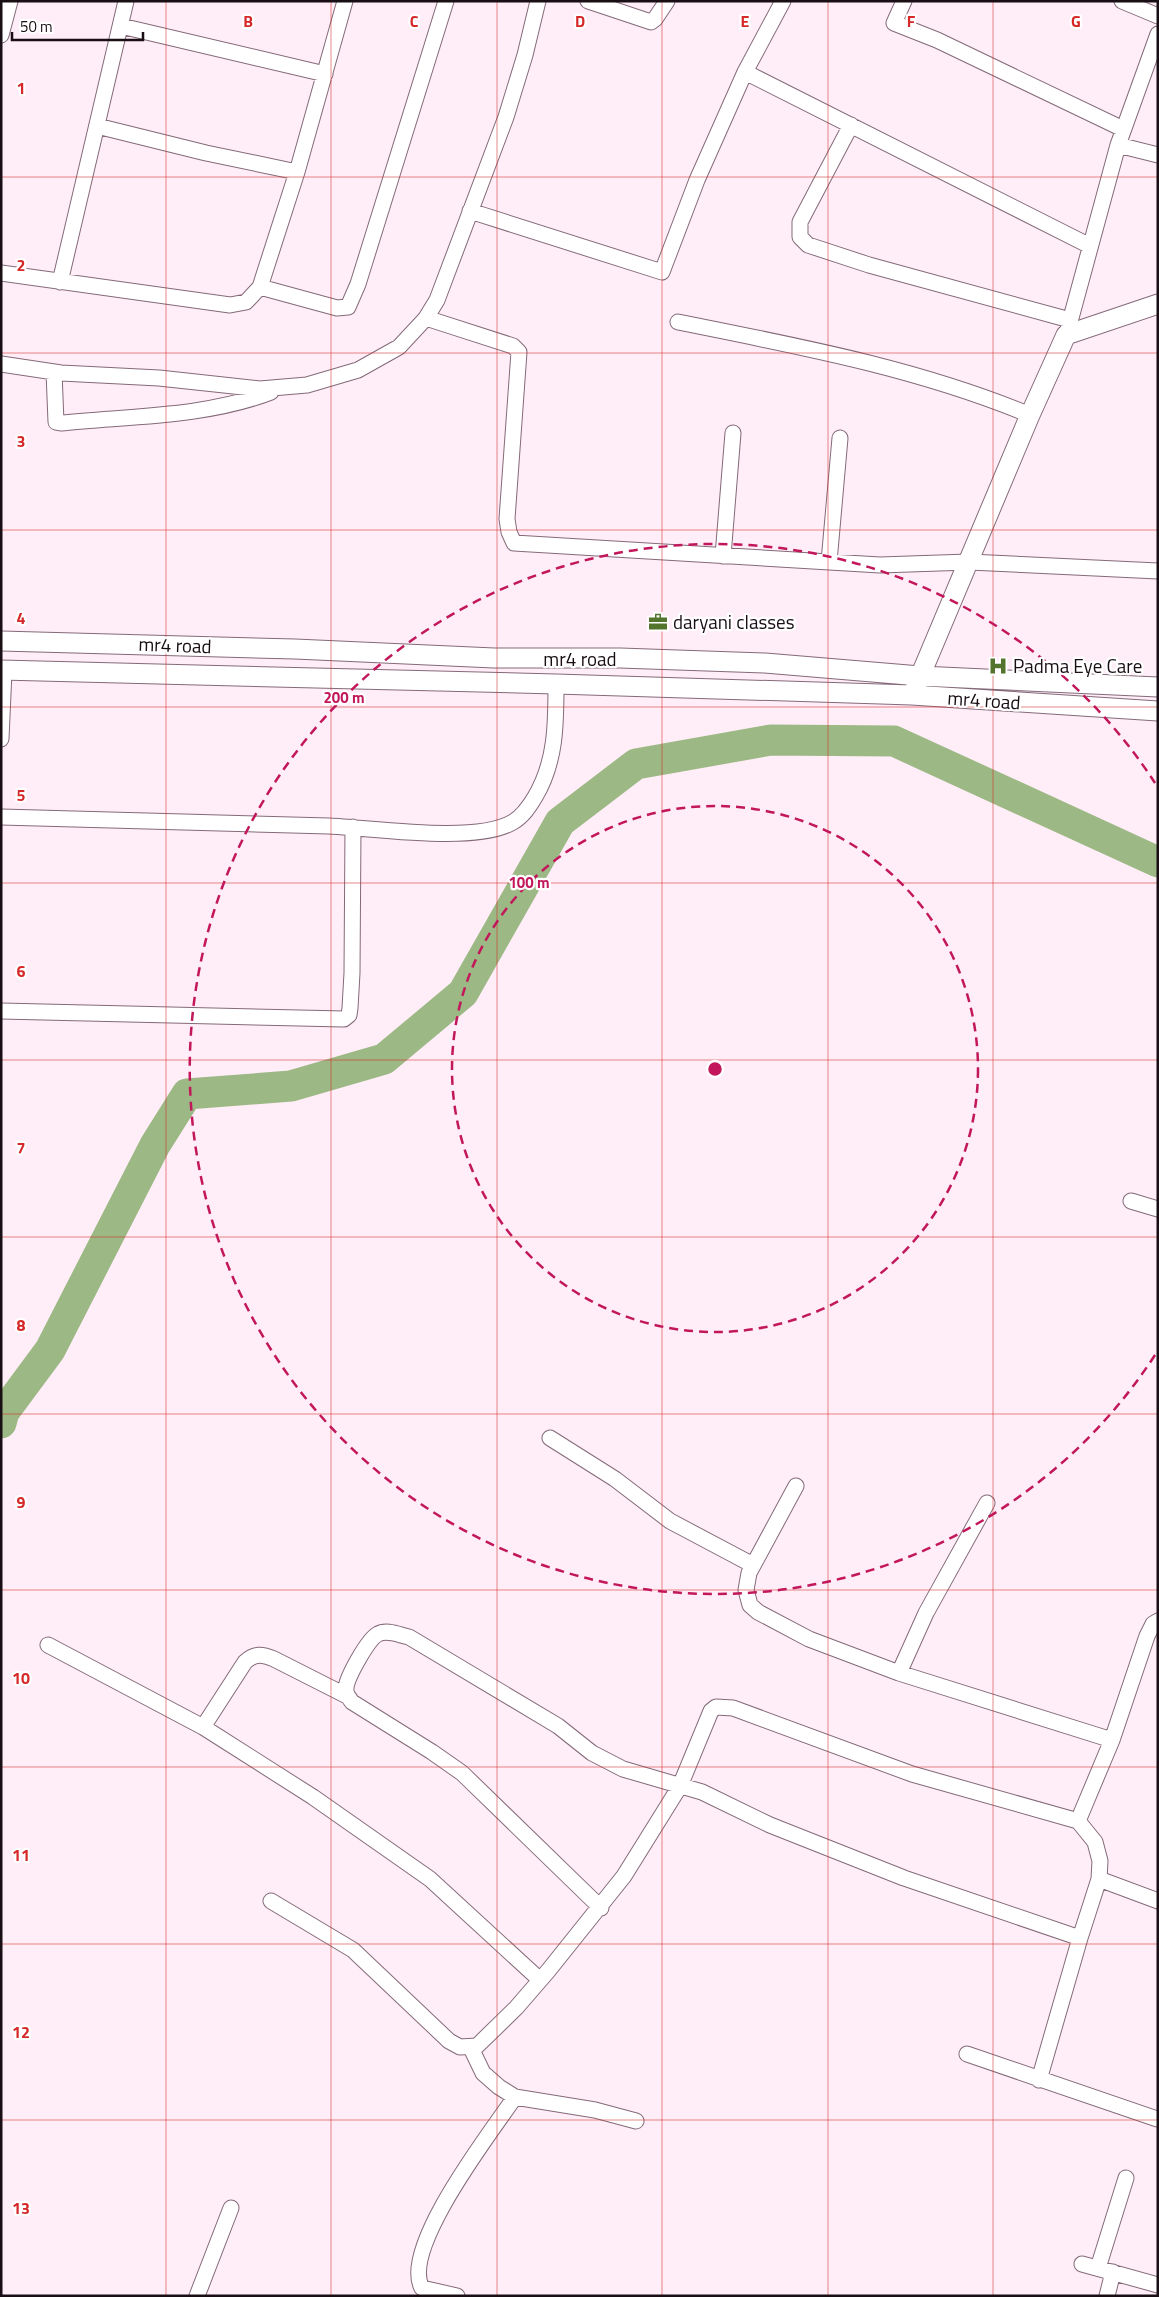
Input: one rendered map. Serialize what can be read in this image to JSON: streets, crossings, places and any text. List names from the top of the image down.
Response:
{
  "streets": {
    "street": ["mr4 road"]
  },
  "places": {
    "office": ["daryani classes"],
    "hospital": ["Padma Eye Care"]
  },
  "scale_bar": "50 m",
  "grid": {
    "columns": [
      "B",
      "C",
      "D",
      "E",
      "F",
      "G"
    ],
    "rows": [
      "1",
      "2",
      "3",
      "4",
      "5",
      "6",
      "7",
      "8",
      "9",
      "10",
      "11",
      "12",
      "13"
    ]
  },
  "rings": ["200 m", "100 m"]
}
